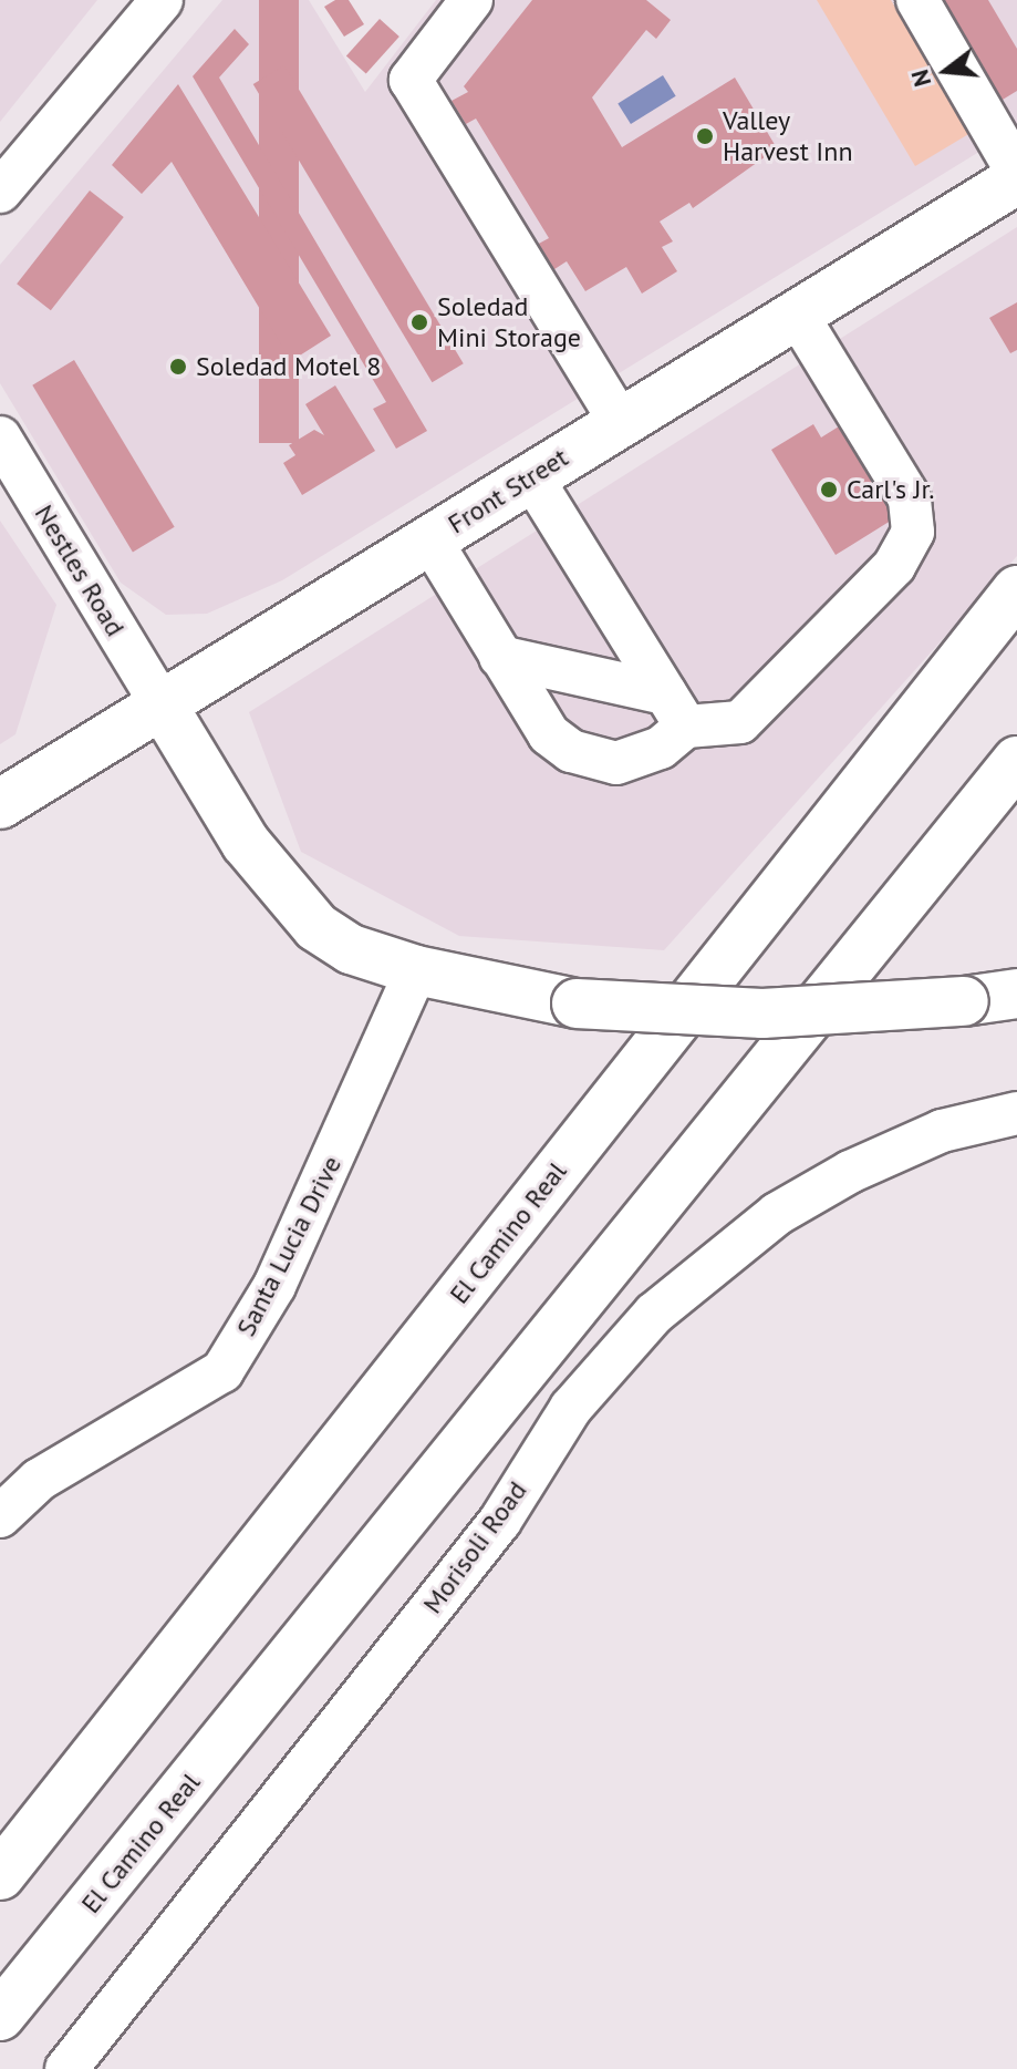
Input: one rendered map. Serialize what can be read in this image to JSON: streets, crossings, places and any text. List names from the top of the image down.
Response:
{
  "streets": {
    "main road": ["Front Street", "El Camino Real"],
    "street": ["Nestles Road", "Santa Lucia Drive", "Morisoli Road"]
  },
  "crossings": [
    ["Front Street", "Nestles Road"]
  ],
  "places": [
    "Valley Harvest Inn",
    "Soledad Mini Storage",
    "Soledad Motel 8",
    "Carl's Jr."
  ],
  "north": "left"
}
